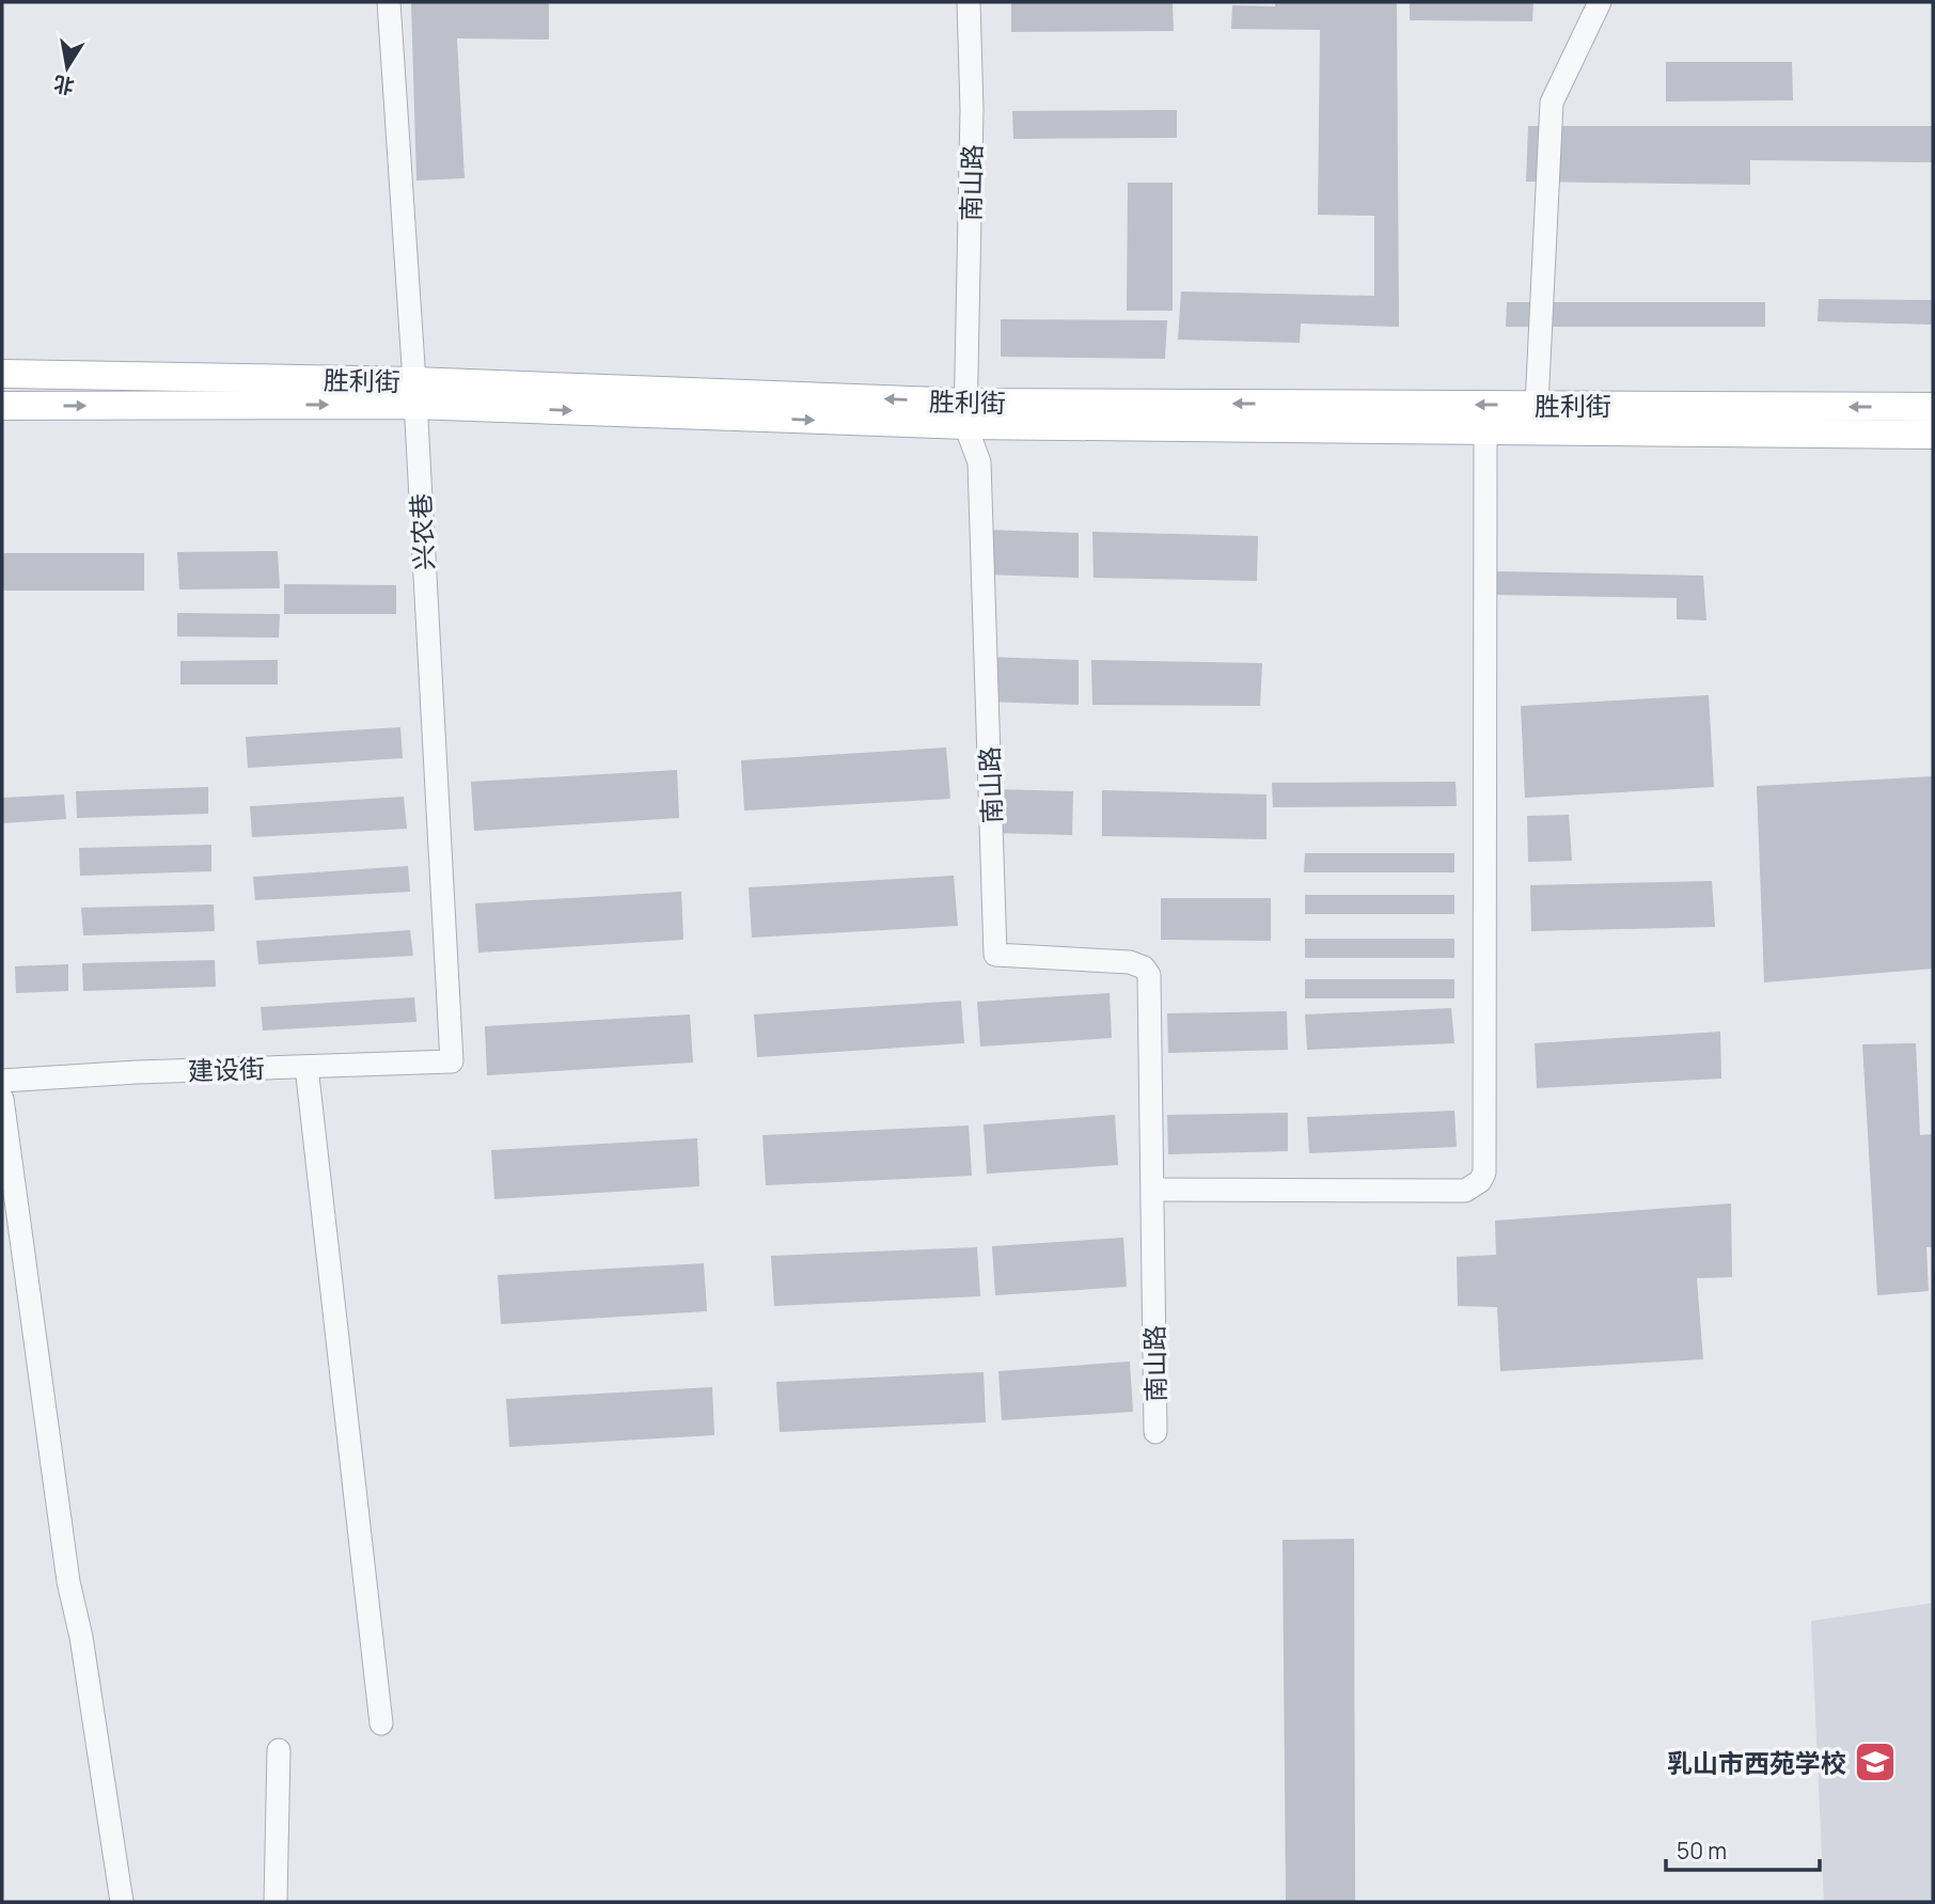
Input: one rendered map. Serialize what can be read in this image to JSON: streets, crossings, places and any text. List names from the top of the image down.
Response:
{
  "streets": {
    "main road": ["胜利街"],
    "street": ["南山路", "兴农巷", "建设街"]
  },
  "crossings": [
    ["南山路", "胜利街"],
    ["胜利街", "兴农巷"],
    ["兴农巷", "建设街"]
  ],
  "places": {
    "school or university": ["乳山市西苑学校"]
  },
  "scale_bar": "50 m",
  "north": "bottom"
}
